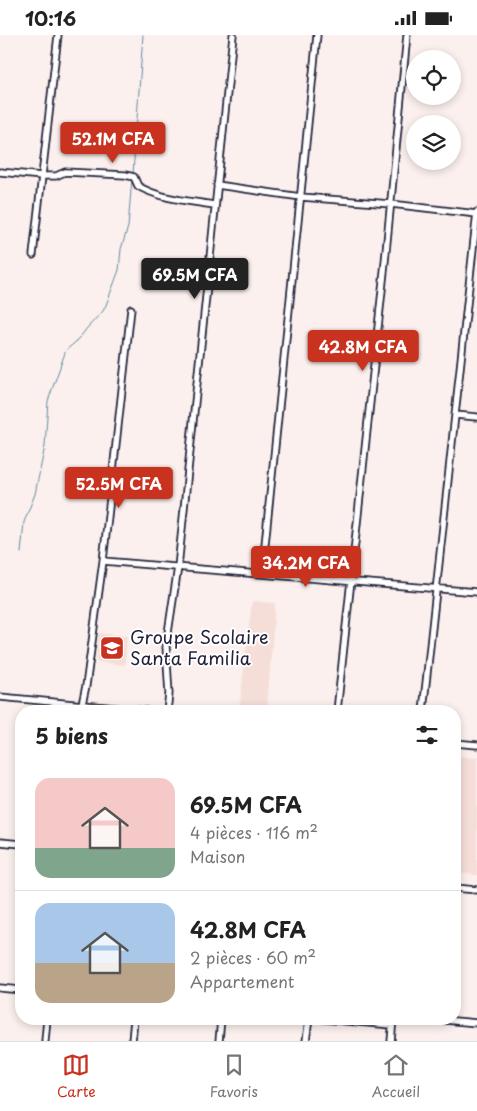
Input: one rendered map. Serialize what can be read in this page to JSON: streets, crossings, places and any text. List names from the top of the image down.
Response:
{
  "places": {
    "school or university": ["Groupe Scolaire Santa Familia"]
  },
  "page": {
    "status": "10:16",
    "price": [
      "52.1M CFA",
      "69.5M CFA",
      "42.8M CFA",
      "52.5M CFA",
      "34.2M CFA"
    ],
    "heading": "5 biens",
    "list": [
      {
        "name": "69.5M CFA",
        "note": "4 pièces · 116 m² · Maison"
      },
      {
        "name": "42.8M CFA",
        "note": "2 pièces · 60 m² · Appartement"
      }
    ],
    "tabs": ["Carte", "Favoris", "Accueil"]
  }
}
